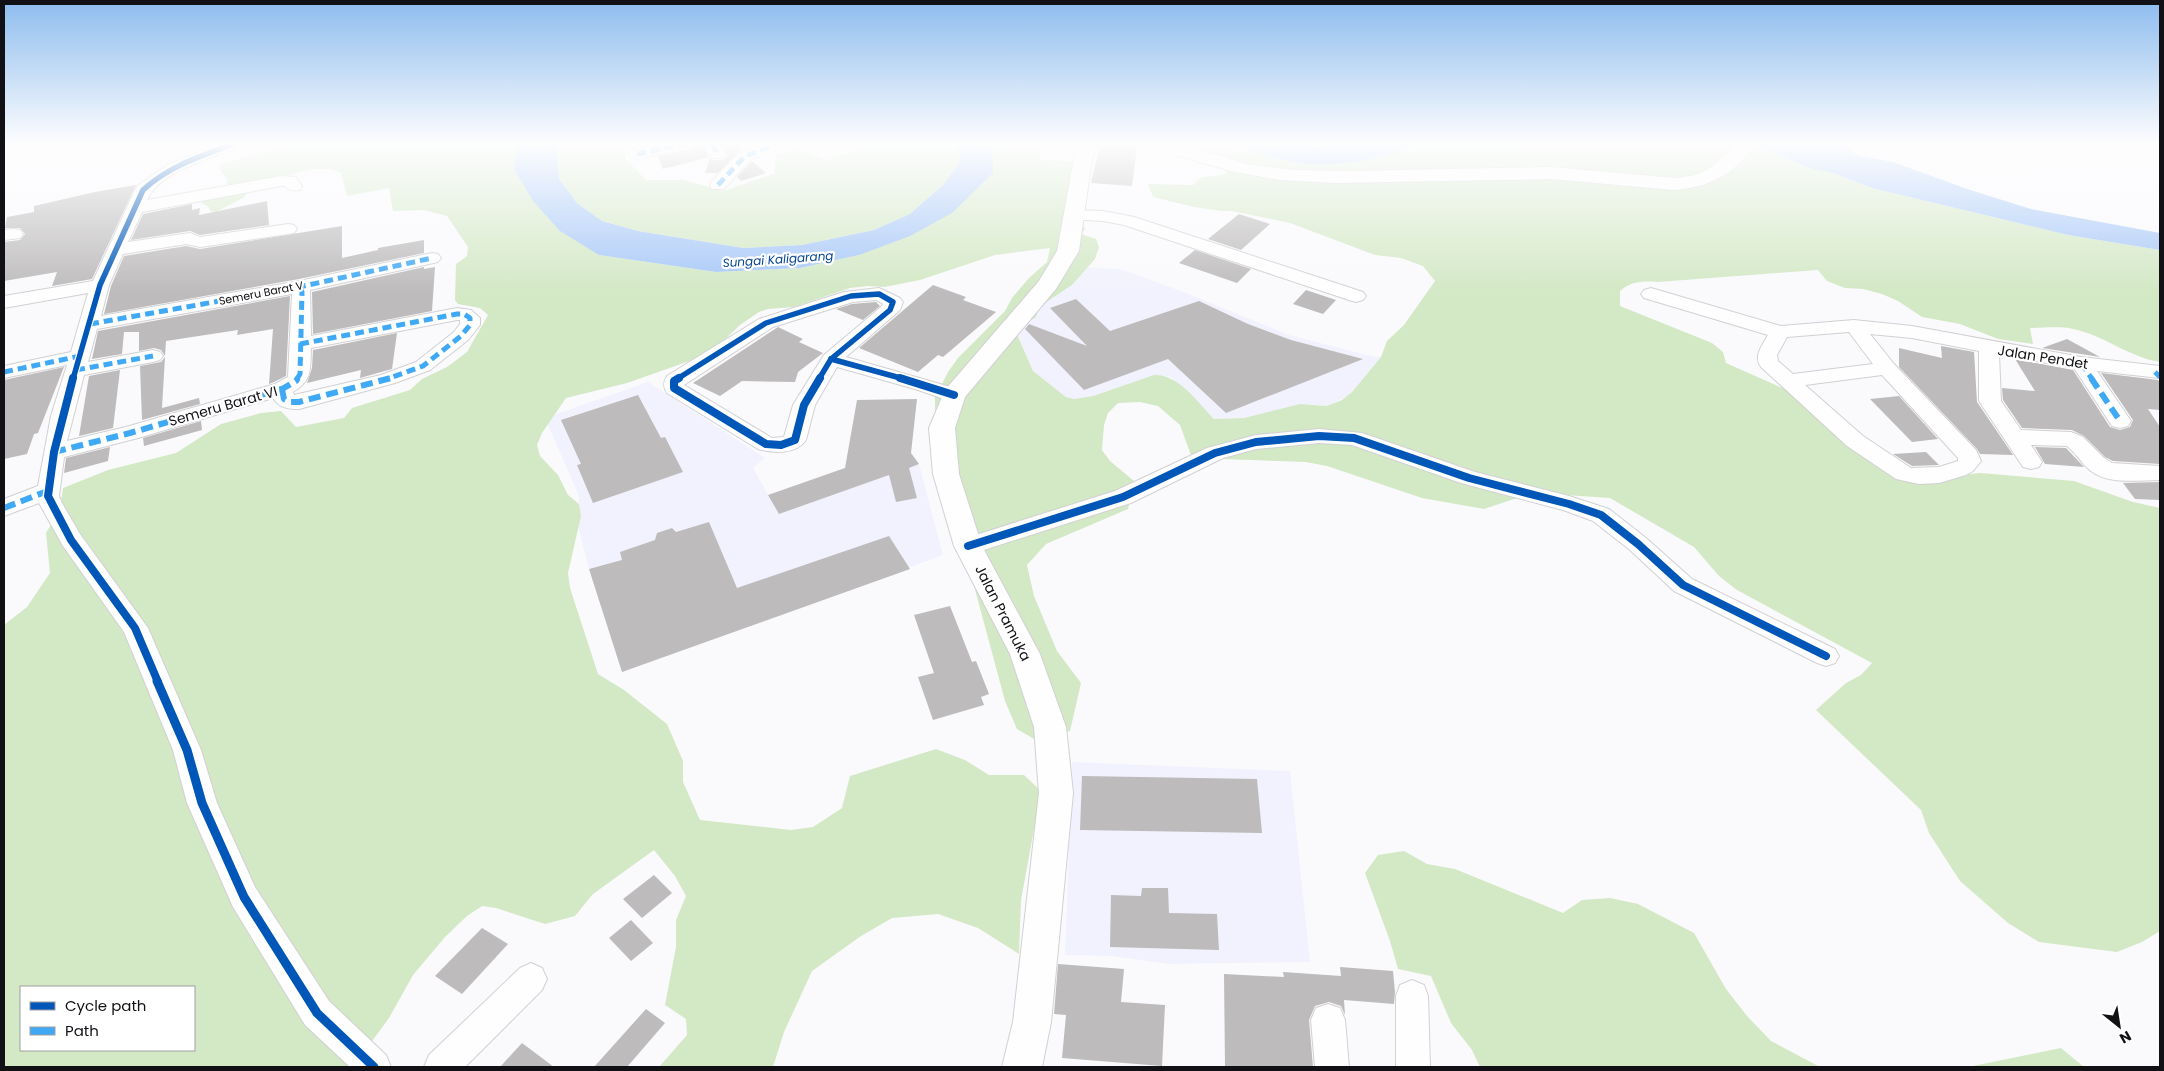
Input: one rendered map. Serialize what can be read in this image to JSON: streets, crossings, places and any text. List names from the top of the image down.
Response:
{
  "streets": {
    "main road": ["Jalan Pramuka"],
    "street": ["Semeru Barat V", "Jalan Pendet", "Semeru Barat VI"]
  },
  "crossings": [
    ["Semeru Barat V", "Semeru Barat VI"]
  ],
  "water": ["Sungai Kaligarang"],
  "legend": ["Cycle path", "Path"],
  "north": "bottom right"
}
